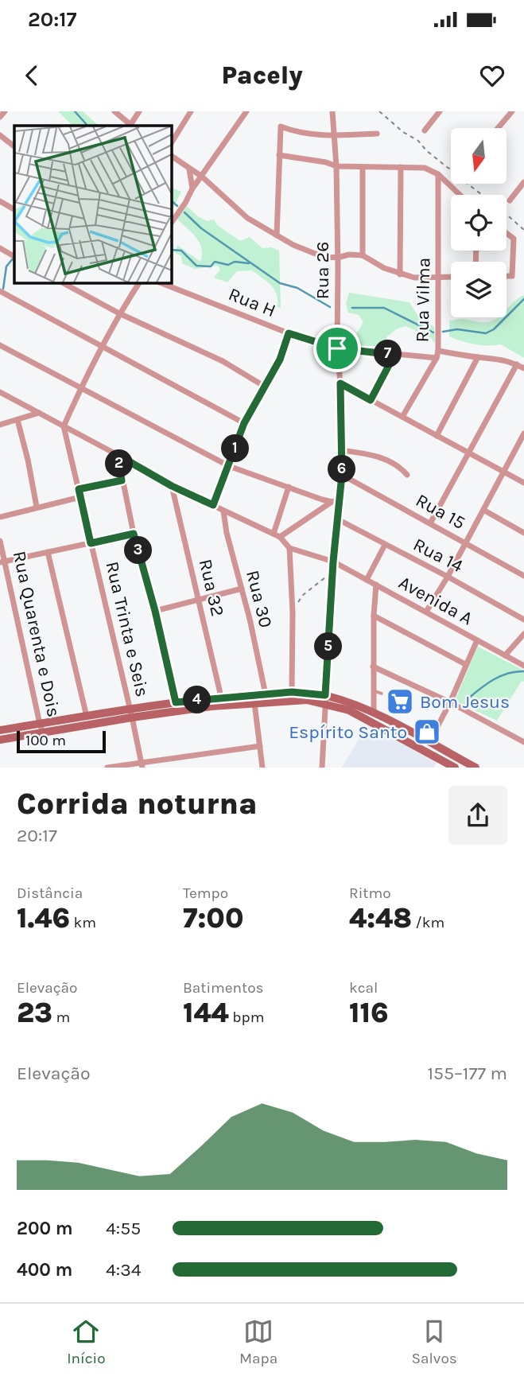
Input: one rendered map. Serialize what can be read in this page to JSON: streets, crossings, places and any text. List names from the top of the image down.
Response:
{
  "streets": {
    "street": [
      "Rua 26",
      "Rua Vilma",
      "Rua H",
      "Rua 15",
      "Rua 14",
      "Rua 32",
      "Rua 30",
      "Avenida A",
      "Rua Trinta e Seis",
      "Rua Quarenta e Dois"
    ]
  },
  "crossings": [
    ["Rua 26", "Rua H"],
    ["Rua 26", "Rua 15"],
    ["Rua 26", "Rua 14"],
    ["Rua 26", "Avenida A"],
    ["Rua Vilma", "Rua H"]
  ],
  "places": {
    "supermarket": ["Bom Jesus"],
    "shop": ["Espírito Santo"]
  },
  "scale_bar": "100 m",
  "north": "bottom",
  "page": {
    "status": "20:17",
    "header": "Pacely",
    "pins": [
      "7",
      "1",
      "2",
      "6",
      "3",
      "5",
      "4"
    ],
    "scale": "100 m",
    "heading": ["Corrida noturna", "20:17"],
    "stats": [
      ["Distância", "1.46 km"],
      ["Tempo", "7:00"],
      ["Ritmo", "4:48 /km"],
      ["Elevação", "23 m"],
      ["Batimentos", "144 bpm"],
      ["kcal", "116"]
    ],
    "chart": ["Elevação", "155–177 m"],
    "list": [
      {
        "name": "200 m",
        "note": "4:55"
      },
      {
        "name": "400 m",
        "note": "4:34"
      }
    ],
    "tabs": ["Início", "Mapa", "Salvos"]
  }
}
